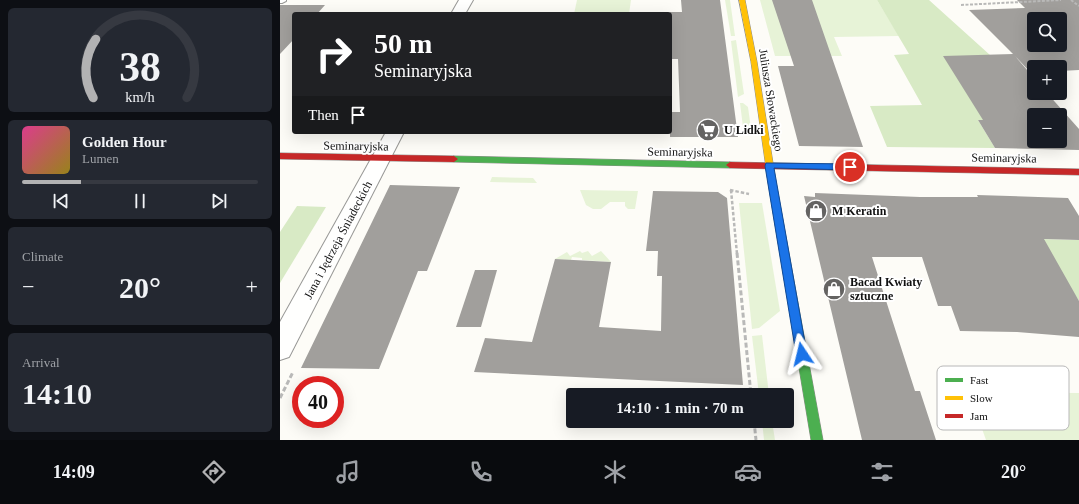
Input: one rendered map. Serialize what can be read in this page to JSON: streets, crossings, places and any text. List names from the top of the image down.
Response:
{
  "streets": {
    "street": ["Juliusza Słowackiego", "Seminaryjska", "Jana i Jędrzeja Śniadeckich"]
  },
  "crossings": [
    ["Juliusza Słowackiego", "Seminaryjska"],
    ["Seminaryjska", "Jana i Jędrzeja Śniadeckich"]
  ],
  "places": {
    "supermarket": ["U Lidki"],
    "shop": ["M Keratin", "Bacad Kwiaty sztuczne"]
  },
  "legend": ["Fast", "Slow", "Jam"],
  "page": {
    "map_buttons": ["+", "−"],
    "turn": ["50 m", "Seminaryjska"],
    "then": "Then",
    "song": ["Golden Hour", "Lumen"],
    "tile": [
      "Climate",
      ["Arrival", "14:10"]
    ],
    "heat": ["−", "20°", "+"],
    "limit": "40",
    "trip": "14:10 · 1 min · 70 m",
    "tabs": ["14:09", "20°"],
    "gauge": ["38", "km/h"]
  }
}
